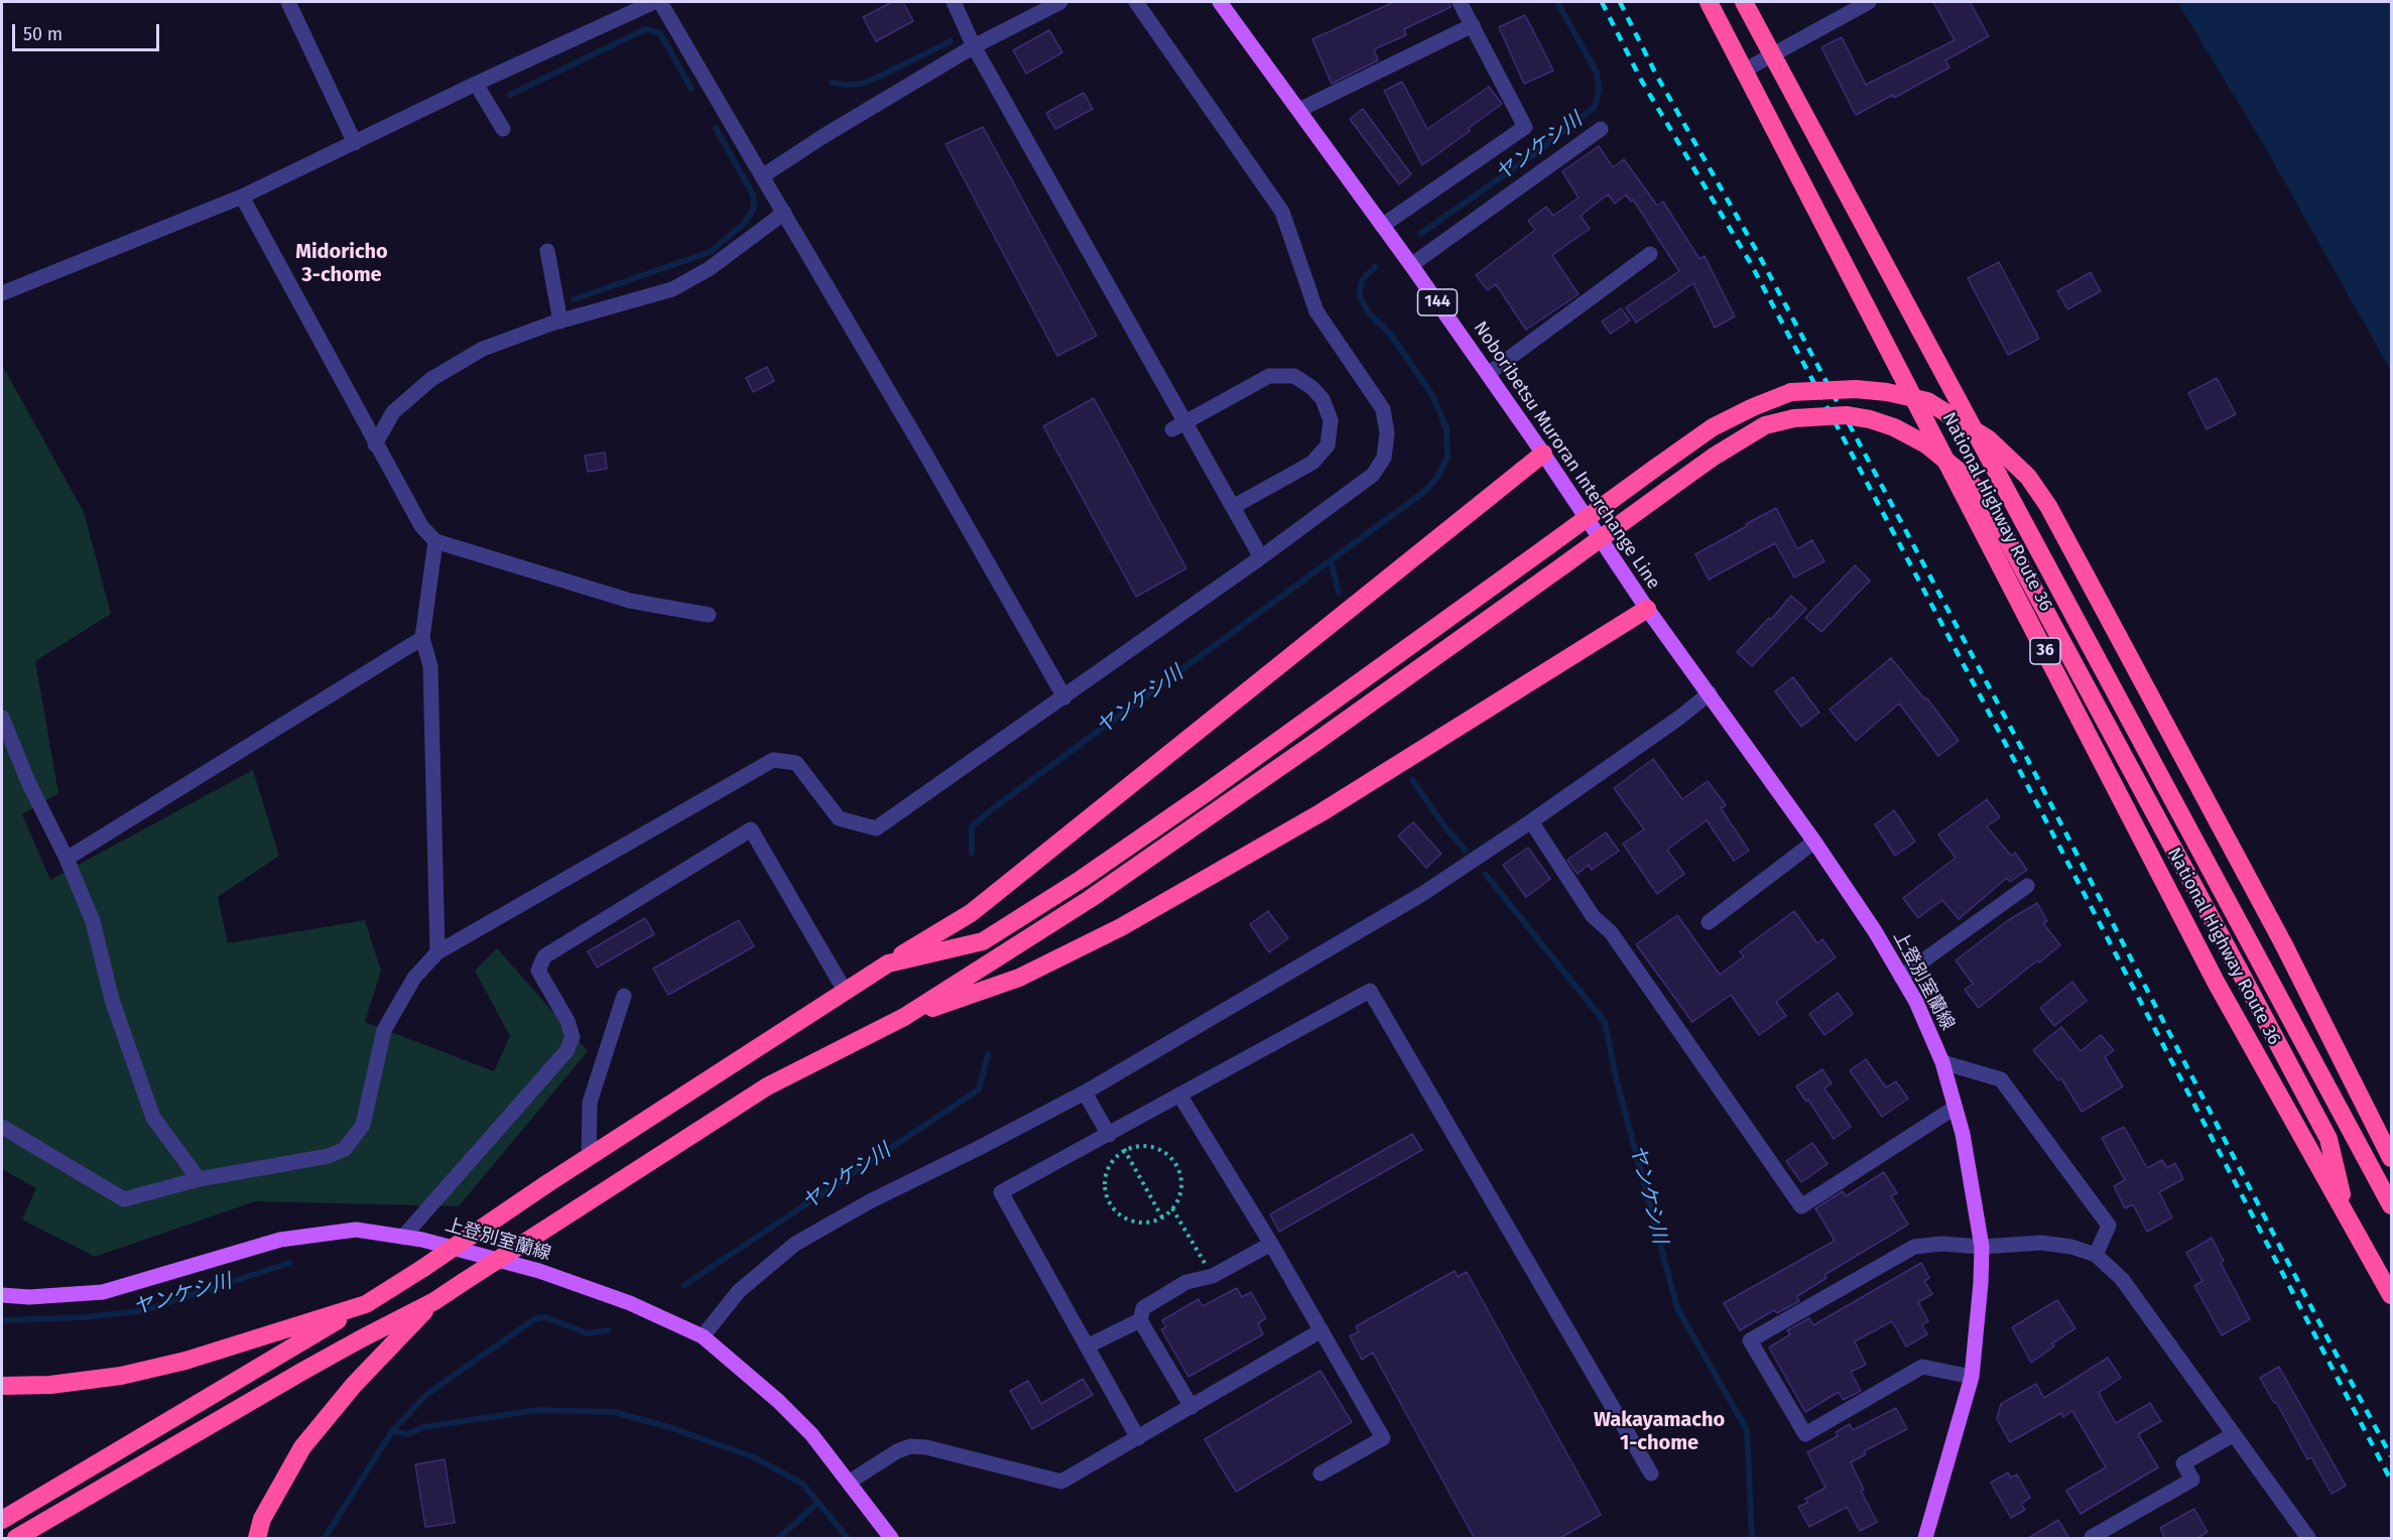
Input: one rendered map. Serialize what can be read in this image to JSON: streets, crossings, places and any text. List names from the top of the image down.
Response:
{
  "streets": {
    "highway": ["National Highway Route 36", "36"],
    "main road": ["144", "Noboribetsu Muroran Interchange Line", "上登別室蘭線"]
  },
  "crossings": [
    ["Noboribetsu Muroran Interchange Line", "上登別室蘭線"]
  ],
  "districts": ["Midoricho 3-chome", "Wakayamacho 1-chome"],
  "water": ["ヤンケシ川"],
  "scale_bar": "50 m"
}
